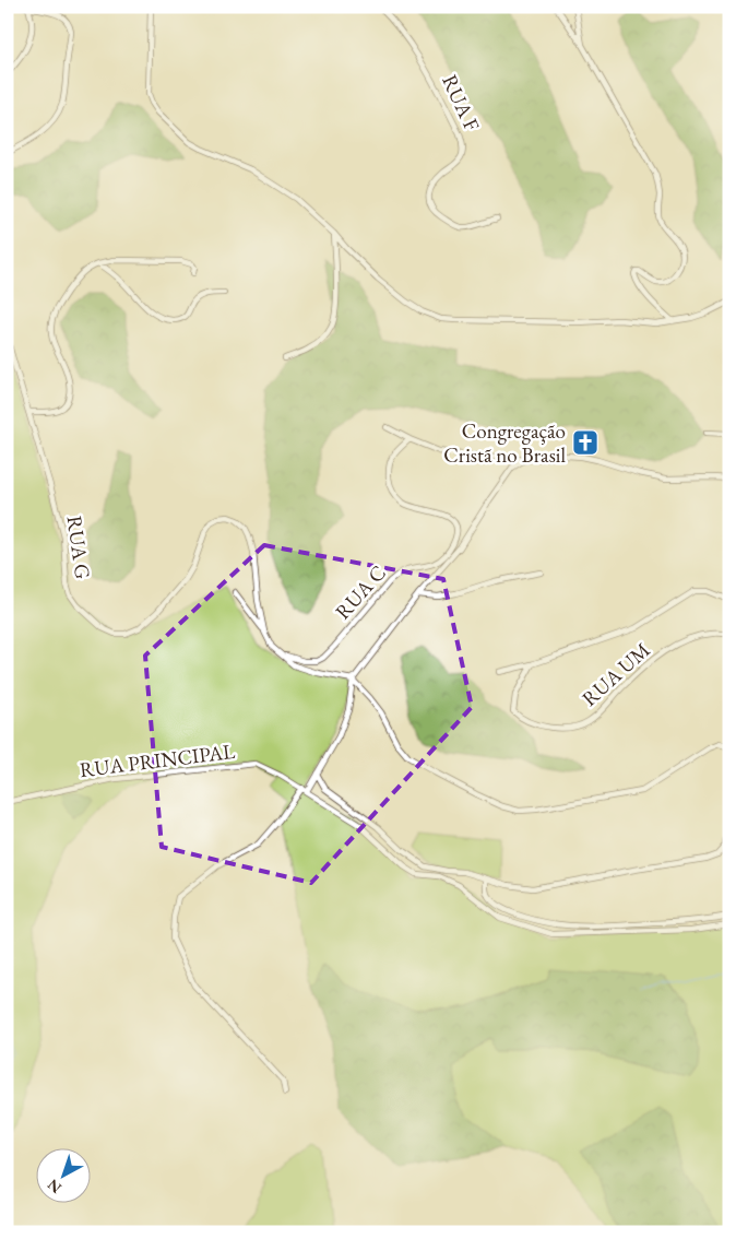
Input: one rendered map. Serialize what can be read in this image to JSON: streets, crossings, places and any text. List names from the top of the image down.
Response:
{
  "streets": {
    "street": [
      "RUA F",
      "RUA G",
      "RUA C",
      "RUA UM",
      "RUA PRINCIPAL"
    ]
  },
  "crossings": [
    ["RUA G", "RUA C"]
  ],
  "places": {
    "church": ["Congregação Cristã no Brasil"]
  },
  "north": "bottom left"
}
